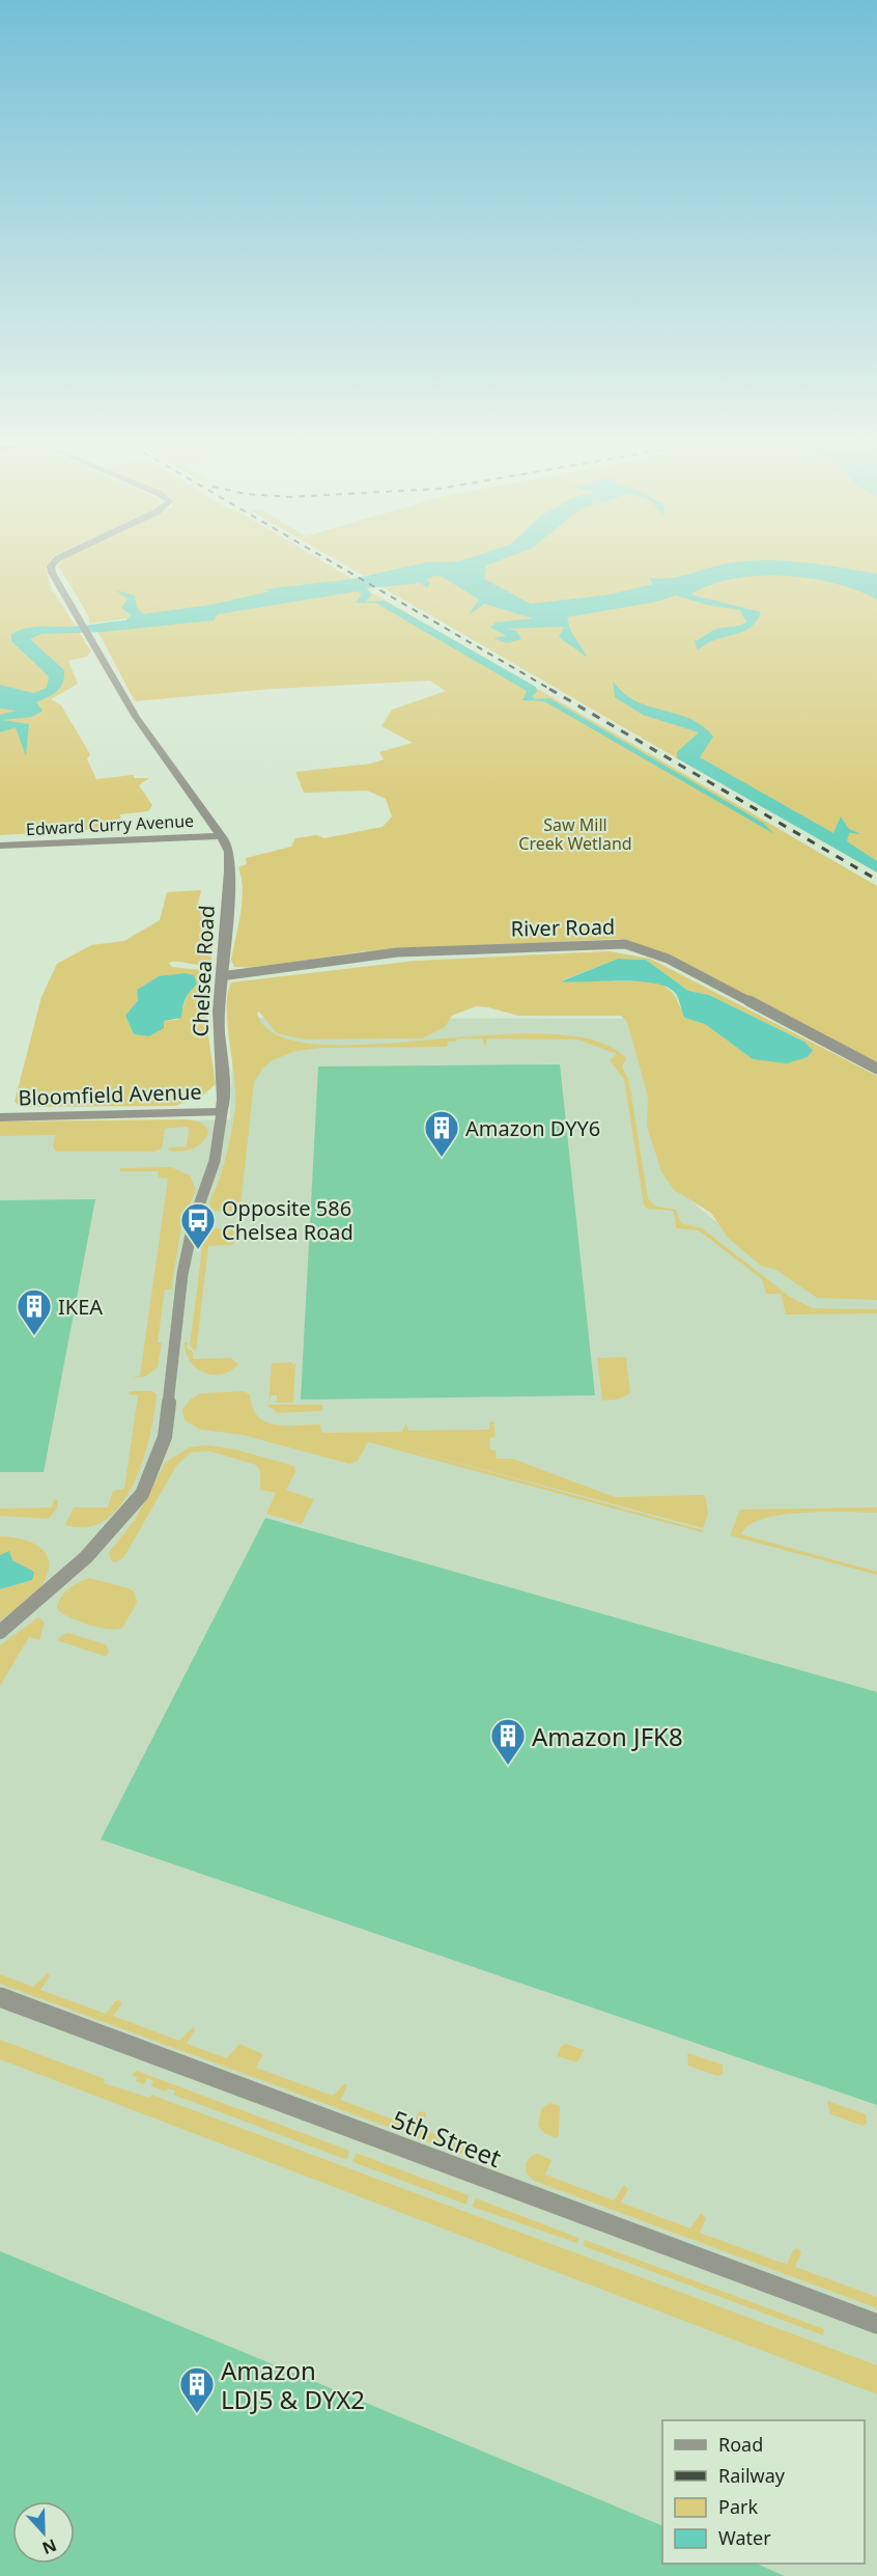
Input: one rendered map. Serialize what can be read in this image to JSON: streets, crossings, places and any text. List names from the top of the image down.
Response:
{
  "streets": {
    "street": [
      "Edward Curry Avenue",
      "River Road",
      "Chelsea Road",
      "Bloomfield Avenue",
      "5th Street"
    ]
  },
  "crossings": [
    ["Edward Curry Avenue", "Chelsea Road"],
    ["River Road", "Chelsea Road"],
    ["Chelsea Road", "Bloomfield Avenue"]
  ],
  "parks": ["Saw Mill Creek Wetland"],
  "places": {
    "building": [
      "Amazon DYY6",
      "IKEA",
      "Amazon JFK8",
      "Amazon LDJ5 & DYX2"
    ],
    "bus stop": ["Opposite 586 Chelsea Road"]
  },
  "legend": [
    "Road",
    "Railway",
    "Park",
    "Water"
  ],
  "north": "bottom"
}
